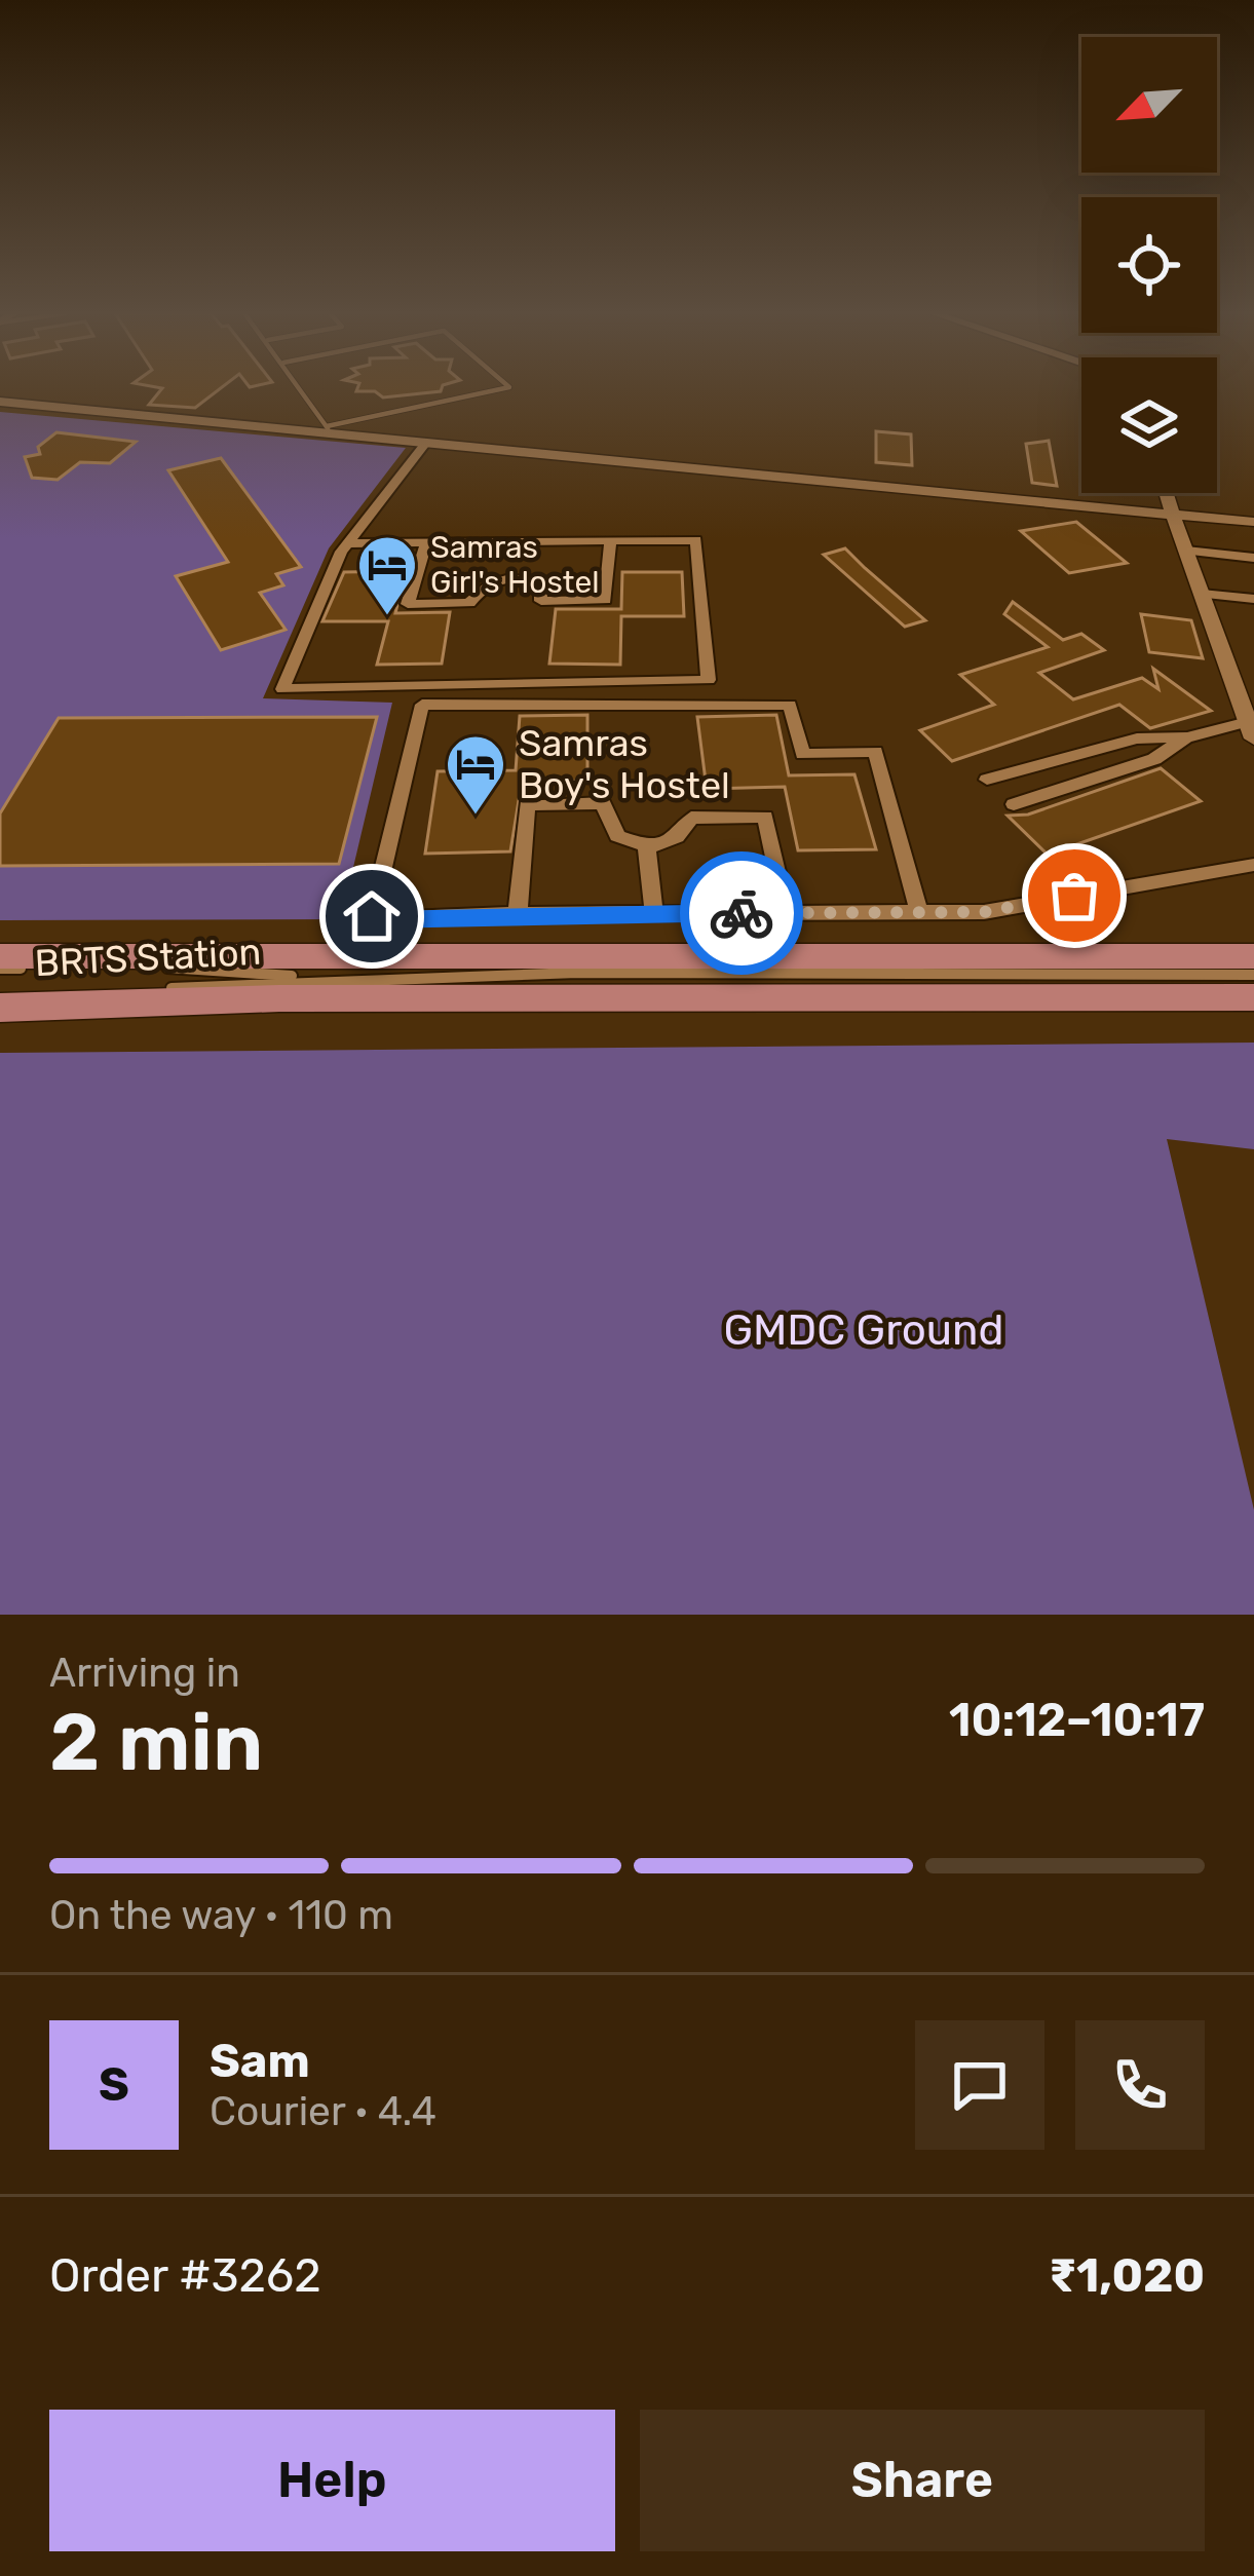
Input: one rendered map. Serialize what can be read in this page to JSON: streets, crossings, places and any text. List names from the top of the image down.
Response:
{
  "streets": {
    "lane": ["BRTS Station"]
  },
  "parks": ["GMDC Ground"],
  "places": {
    "hotel": ["Samras Girl's Hostel", "Samras Boy's Hostel"]
  },
  "north": "bottom left",
  "page": {
    "heading": ["2 min", "Arriving in", "10:12–10:17"],
    "panel": [
      "Sam",
      "Courier · 4.4",
      "Order #3262",
      "₹1,020"
    ],
    "bar": "On the way · 110 m",
    "round": "S",
    "buttons": ["Help", "Share"]
  }
}
